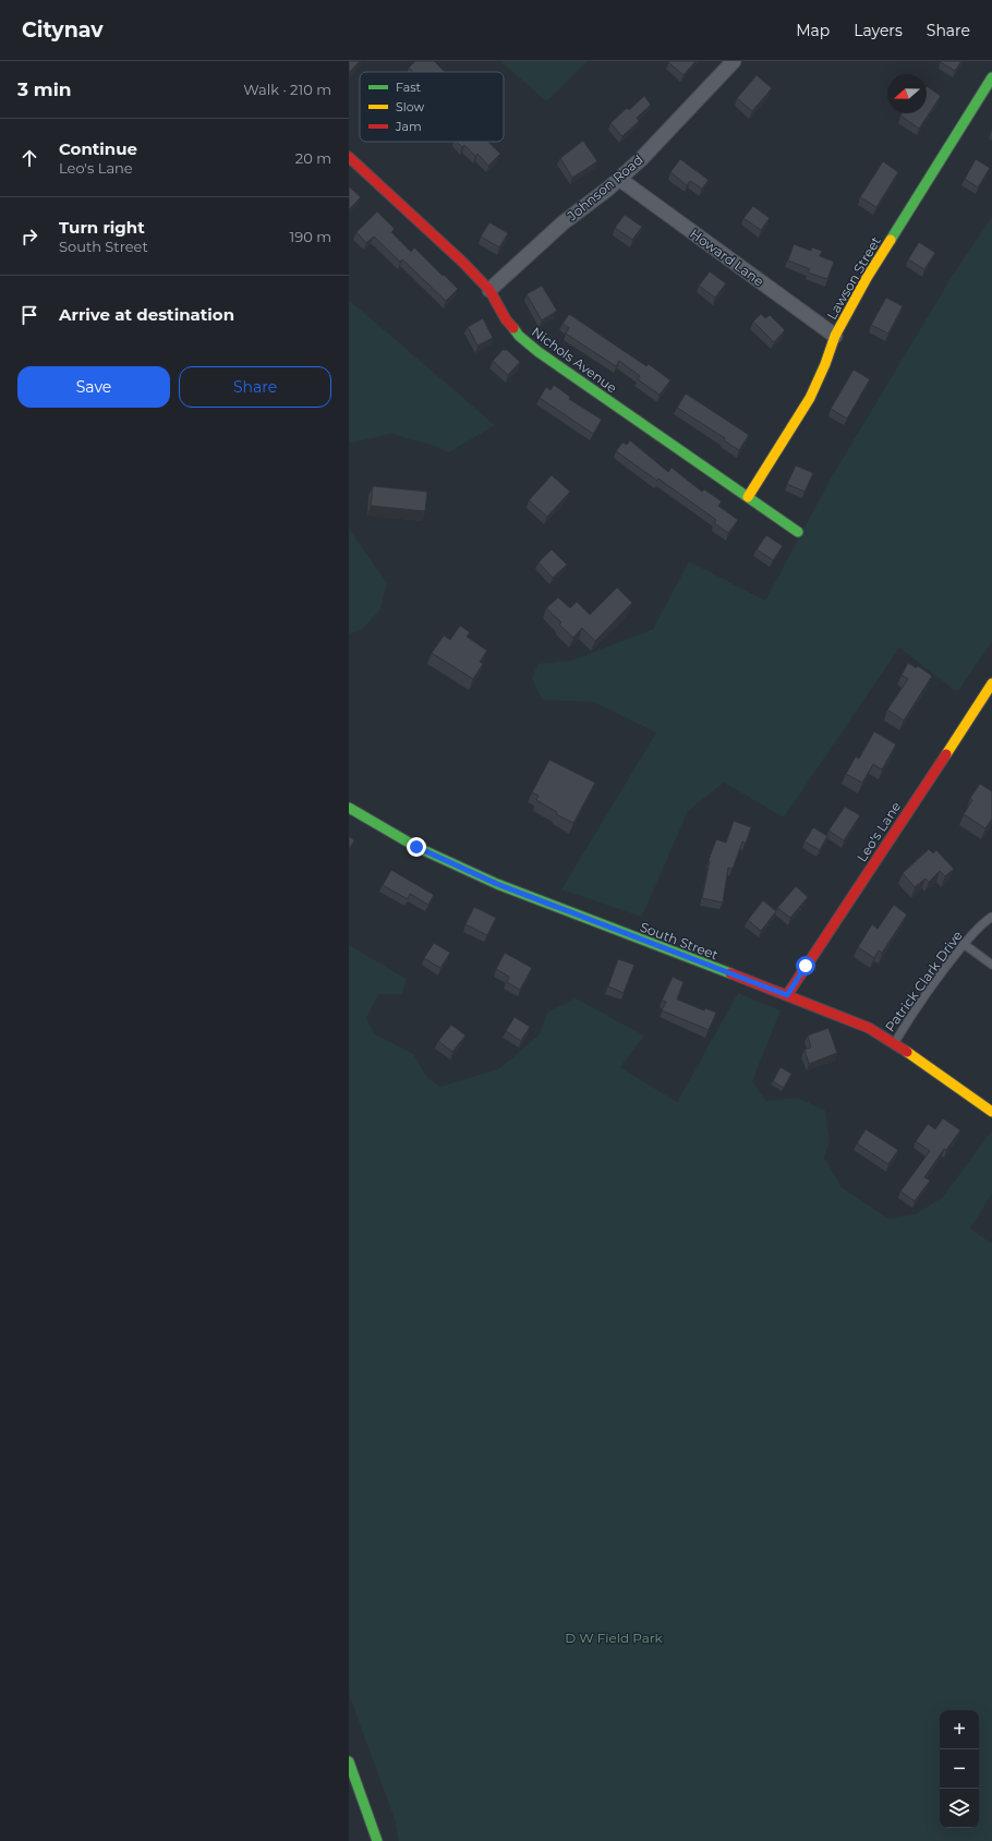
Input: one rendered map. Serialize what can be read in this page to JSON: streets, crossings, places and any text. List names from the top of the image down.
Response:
{
  "streets": {
    "street": [
      "Johnson Road",
      "Howard Lane",
      "Lawson Street",
      "Nichols Avenue",
      "Leo's Lane",
      "South Street"
    ],
    "lane": ["Patrick Clark Drive"]
  },
  "crossings": [
    ["Johnson Road", "Howard Lane"],
    ["Johnson Road", "Nichols Avenue"],
    ["Howard Lane", "Lawson Street"],
    ["Lawson Street", "Nichols Avenue"],
    ["Leo's Lane", "South Street"],
    ["South Street", "Patrick Clark Drive"]
  ],
  "parks": ["D W Field Park"],
  "legend": ["Fast", "Slow", "Jam"],
  "north": "left",
  "page": {
    "header": "Citynav",
    "nav": ["Map", "Layers", "Share"],
    "heading": ["3 min", "Walk · 210 m"],
    "list": [
      ["Continue", "Leo's Lane", "20 m"],
      ["Turn right", "South Street", "190 m"],
      "Arrive at destination"
    ],
    "buttons": ["Save", "Share"],
    "map_buttons": ["+", "−"]
  }
}
